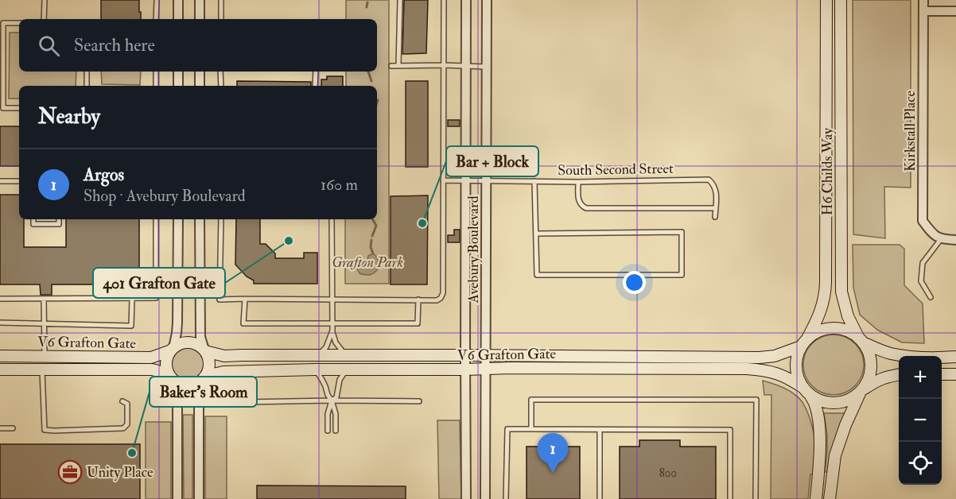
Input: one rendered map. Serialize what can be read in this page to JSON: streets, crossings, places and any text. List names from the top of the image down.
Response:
{
  "streets": {
    "street": [
      "Kirkstall Place",
      "H6 Childs Way",
      "Avebury Boulevard",
      "V6 Grafton Gate"
    ],
    "lane": ["South Second Street"]
  },
  "crossings": [
    ["South Second Street", "Avebury Boulevard"],
    ["H6 Childs Way", "V6 Grafton Gate"],
    ["Avebury Boulevard", "V6 Grafton Gate"]
  ],
  "parks": ["Grafton Park"],
  "places": {
    "other": ["Bar + Block", "401 Grafton Gate", "Baker's Room"],
    "office": ["Unity Place"]
  },
  "house_numbers": ["800"],
  "page": {
    "search": "Search here",
    "heading": "Nearby",
    "list": [
      {
        "mark": "1",
        "name": "Argos",
        "note": "Shop · Avebury Boulevard",
        "value": "160 m"
      }
    ],
    "map_buttons": ["+", "−"],
    "pins": "1"
  }
}
